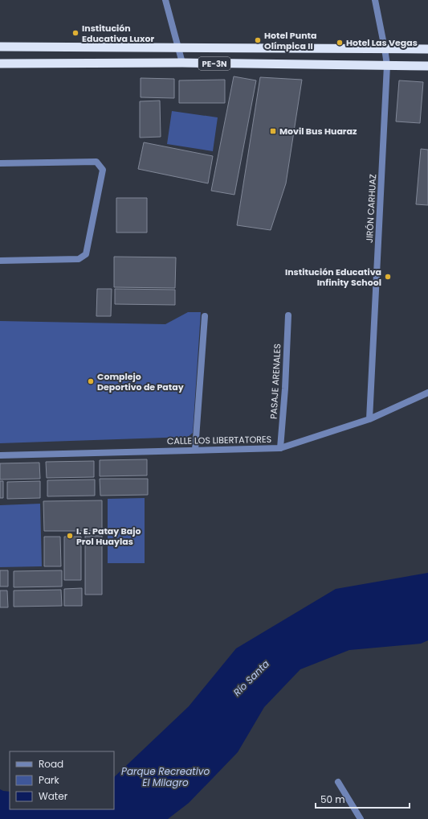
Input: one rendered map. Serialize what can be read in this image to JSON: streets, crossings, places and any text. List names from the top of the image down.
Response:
{
  "streets": {
    "highway": ["PE-3N"],
    "street": ["JIRÓN CARHUAZ", "PASAJE ARENALES", "CALLE LOS LIBERTATORES"]
  },
  "crossings": [
    ["PE-3N", "JIRÓN CARHUAZ"],
    ["JIRÓN CARHUAZ", "CALLE LOS LIBERTATORES"],
    ["PASAJE ARENALES", "CALLE LOS LIBERTATORES"]
  ],
  "water": ["Río Santa", "Parque Recreativo El Milagro"],
  "places": {
    "other": [
      "Institución Educativa Luxor",
      "Hotel Punta Olímpica II",
      "Hotel Las Vegas",
      "Institución Educativa Infinity School",
      "Complejo Deportivo de Patay",
      "I. E. Patay Bajo Prol Huaylas"
    ],
    "transit": ["Movil Bus Huaraz"]
  },
  "legend": ["Road", "Park", "Water"],
  "scale_bar": "50 m"
}
